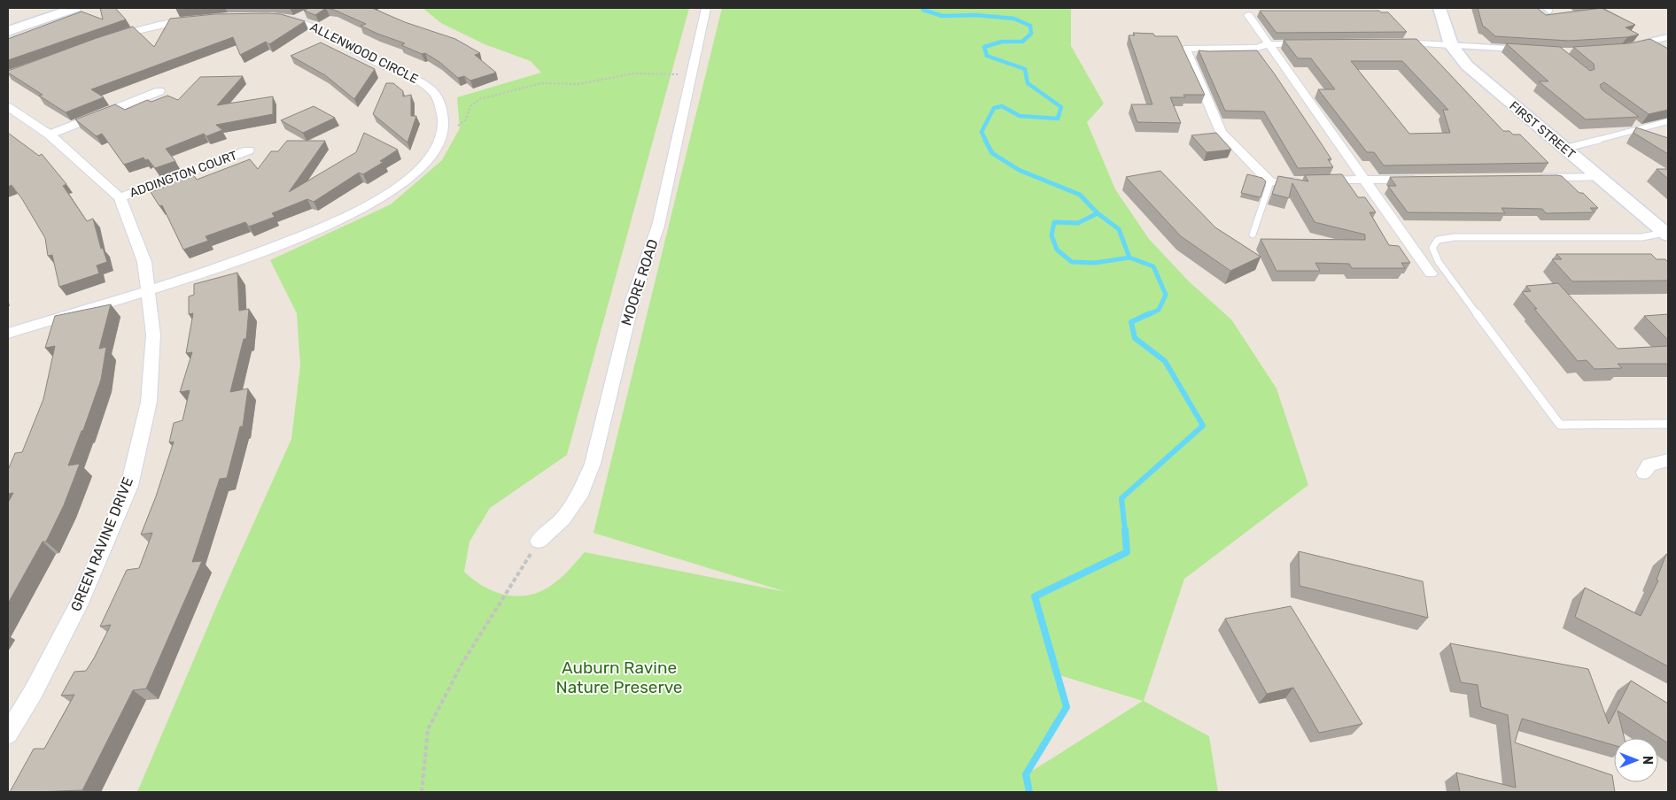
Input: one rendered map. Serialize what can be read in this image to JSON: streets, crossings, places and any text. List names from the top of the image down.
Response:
{
  "streets": {
    "street": [
      "ALLENWOOD CIRCLE",
      "FIRST STREET",
      "ADDINGTON COURT",
      "MOORE ROAD",
      "GREEN RAVINE DRIVE"
    ]
  },
  "crossings": [
    ["ALLENWOOD CIRCLE", "GREEN RAVINE DRIVE"],
    ["ADDINGTON COURT", "GREEN RAVINE DRIVE"]
  ],
  "parks": ["Auburn Ravine Nature Preserve"],
  "north": "right"
}
